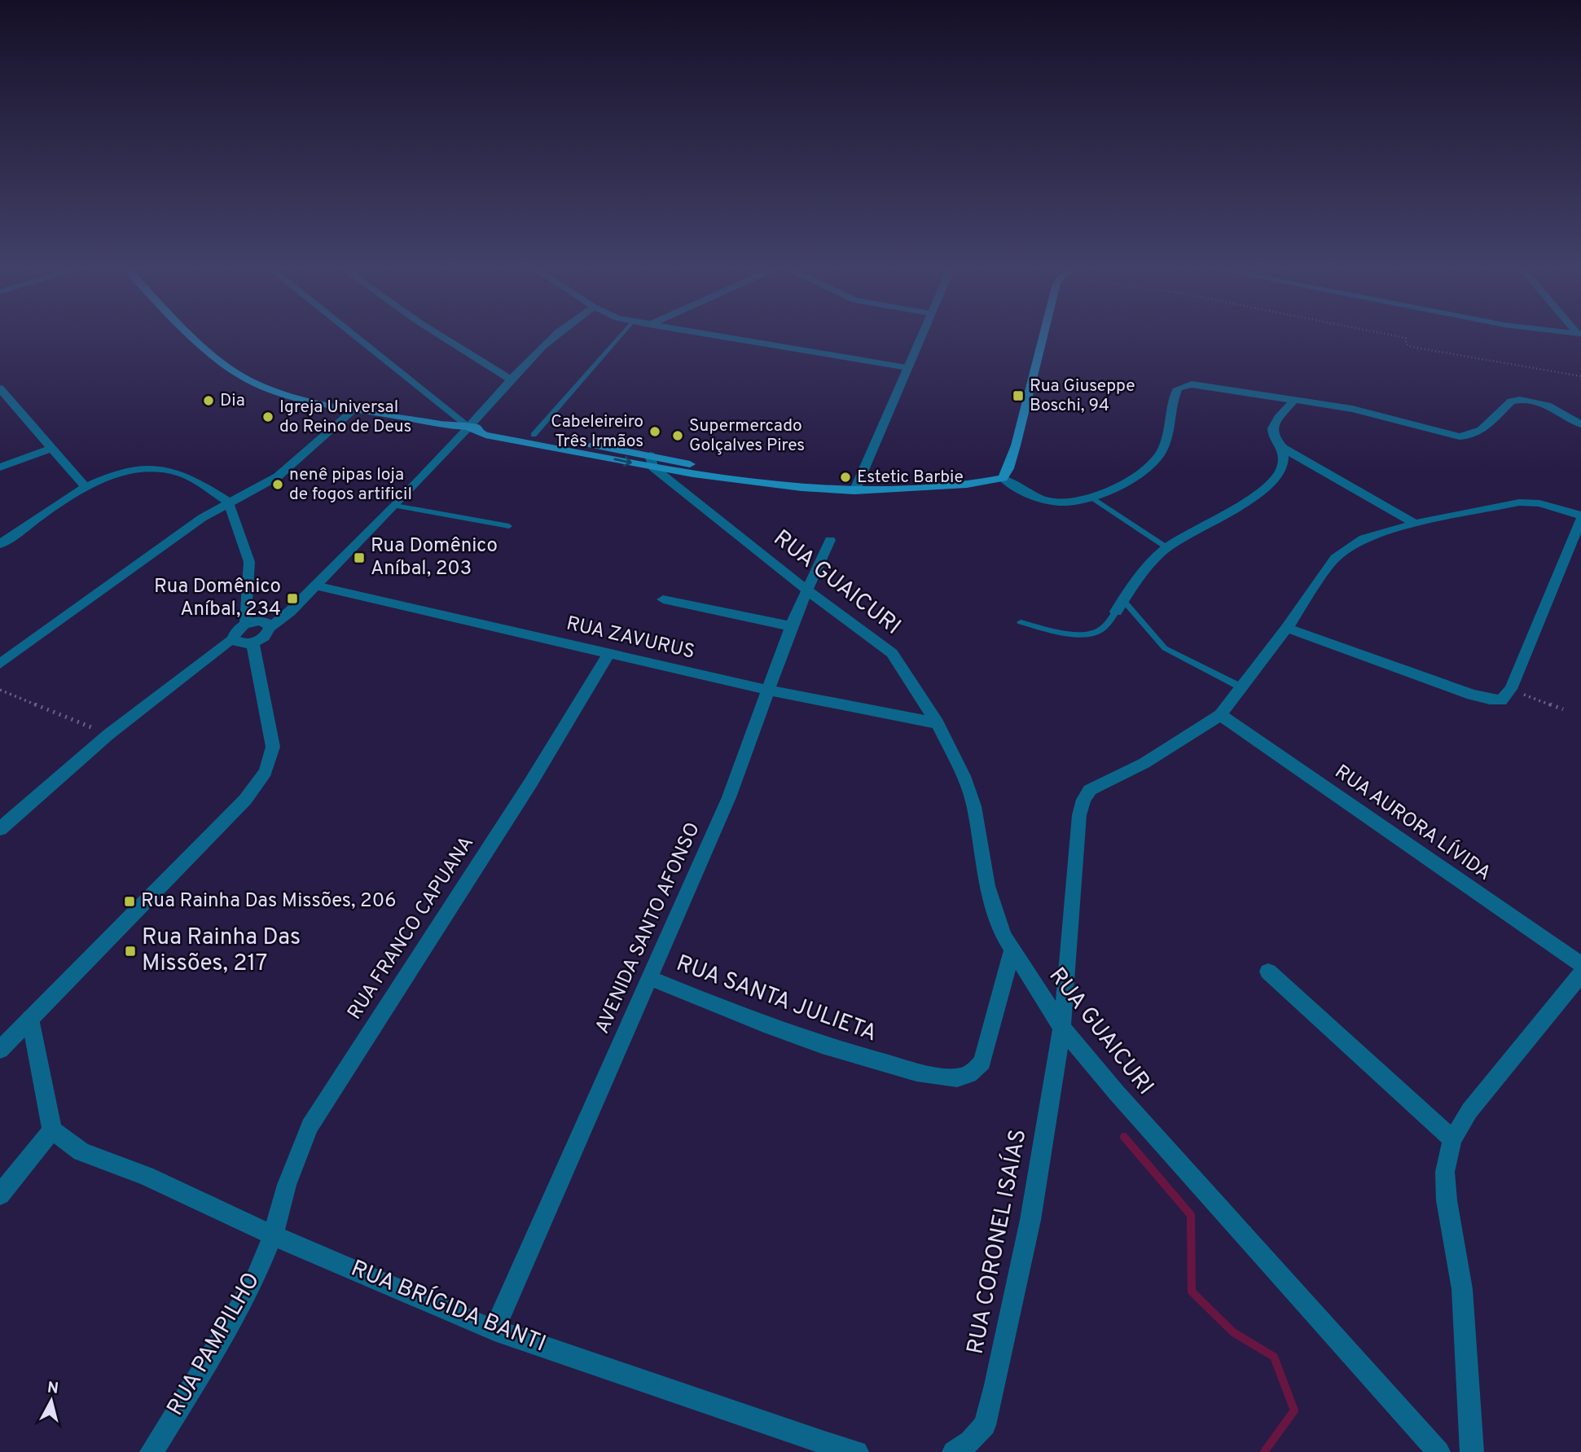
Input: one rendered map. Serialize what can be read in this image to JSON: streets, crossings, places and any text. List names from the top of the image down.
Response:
{
  "streets": {
    "street": [
      "RUA GUAICURI",
      "RUA ZAVURUS",
      "RUA AURORA LÍVIDA",
      "RUA FRANCO CAPUANA",
      "AVENIDA SANTO AFONSO",
      "RUA SANTA JULIETA",
      "RUA CORONEL ISAÍAS",
      "RUA BRÍGIDA BANTI",
      "RUA PAMPILHO"
    ]
  },
  "crossings": [
    ["RUA GUAICURI", "RUA ZAVURUS"],
    ["RUA GUAICURI", "AVENIDA SANTO AFONSO"],
    ["RUA GUAICURI", "RUA SANTA JULIETA"],
    ["RUA GUAICURI", "RUA CORONEL ISAÍAS"],
    ["RUA ZAVURUS", "RUA FRANCO CAPUANA"],
    ["RUA ZAVURUS", "AVENIDA SANTO AFONSO"],
    ["RUA AURORA LÍVIDA", "RUA CORONEL ISAÍAS"],
    ["RUA FRANCO CAPUANA", "RUA BRÍGIDA BANTI"],
    ["RUA FRANCO CAPUANA", "RUA PAMPILHO"],
    ["AVENIDA SANTO AFONSO", "RUA SANTA JULIETA"],
    ["AVENIDA SANTO AFONSO", "RUA BRÍGIDA BANTI"],
    ["RUA BRÍGIDA BANTI", "RUA PAMPILHO"]
  ],
  "places": {
    "transit": [
      "Rua Giuseppe Boschi, 94",
      "Rua Domênico Aníbal, 203",
      "Rua Domênico Aníbal, 234",
      "Rua Rainha Das Missões, 206",
      "Rua Rainha Das Missões, 217"
    ],
    "other": [
      "Dia",
      "Igreja Universal do Reino de Deus",
      "Cabeleireiro Três Irmãos",
      "Supermercado Golçalves Pires",
      "Estetic Barbie",
      "nenê pipas loja de fogos artificil"
    ]
  },
  "north": "top"
}
